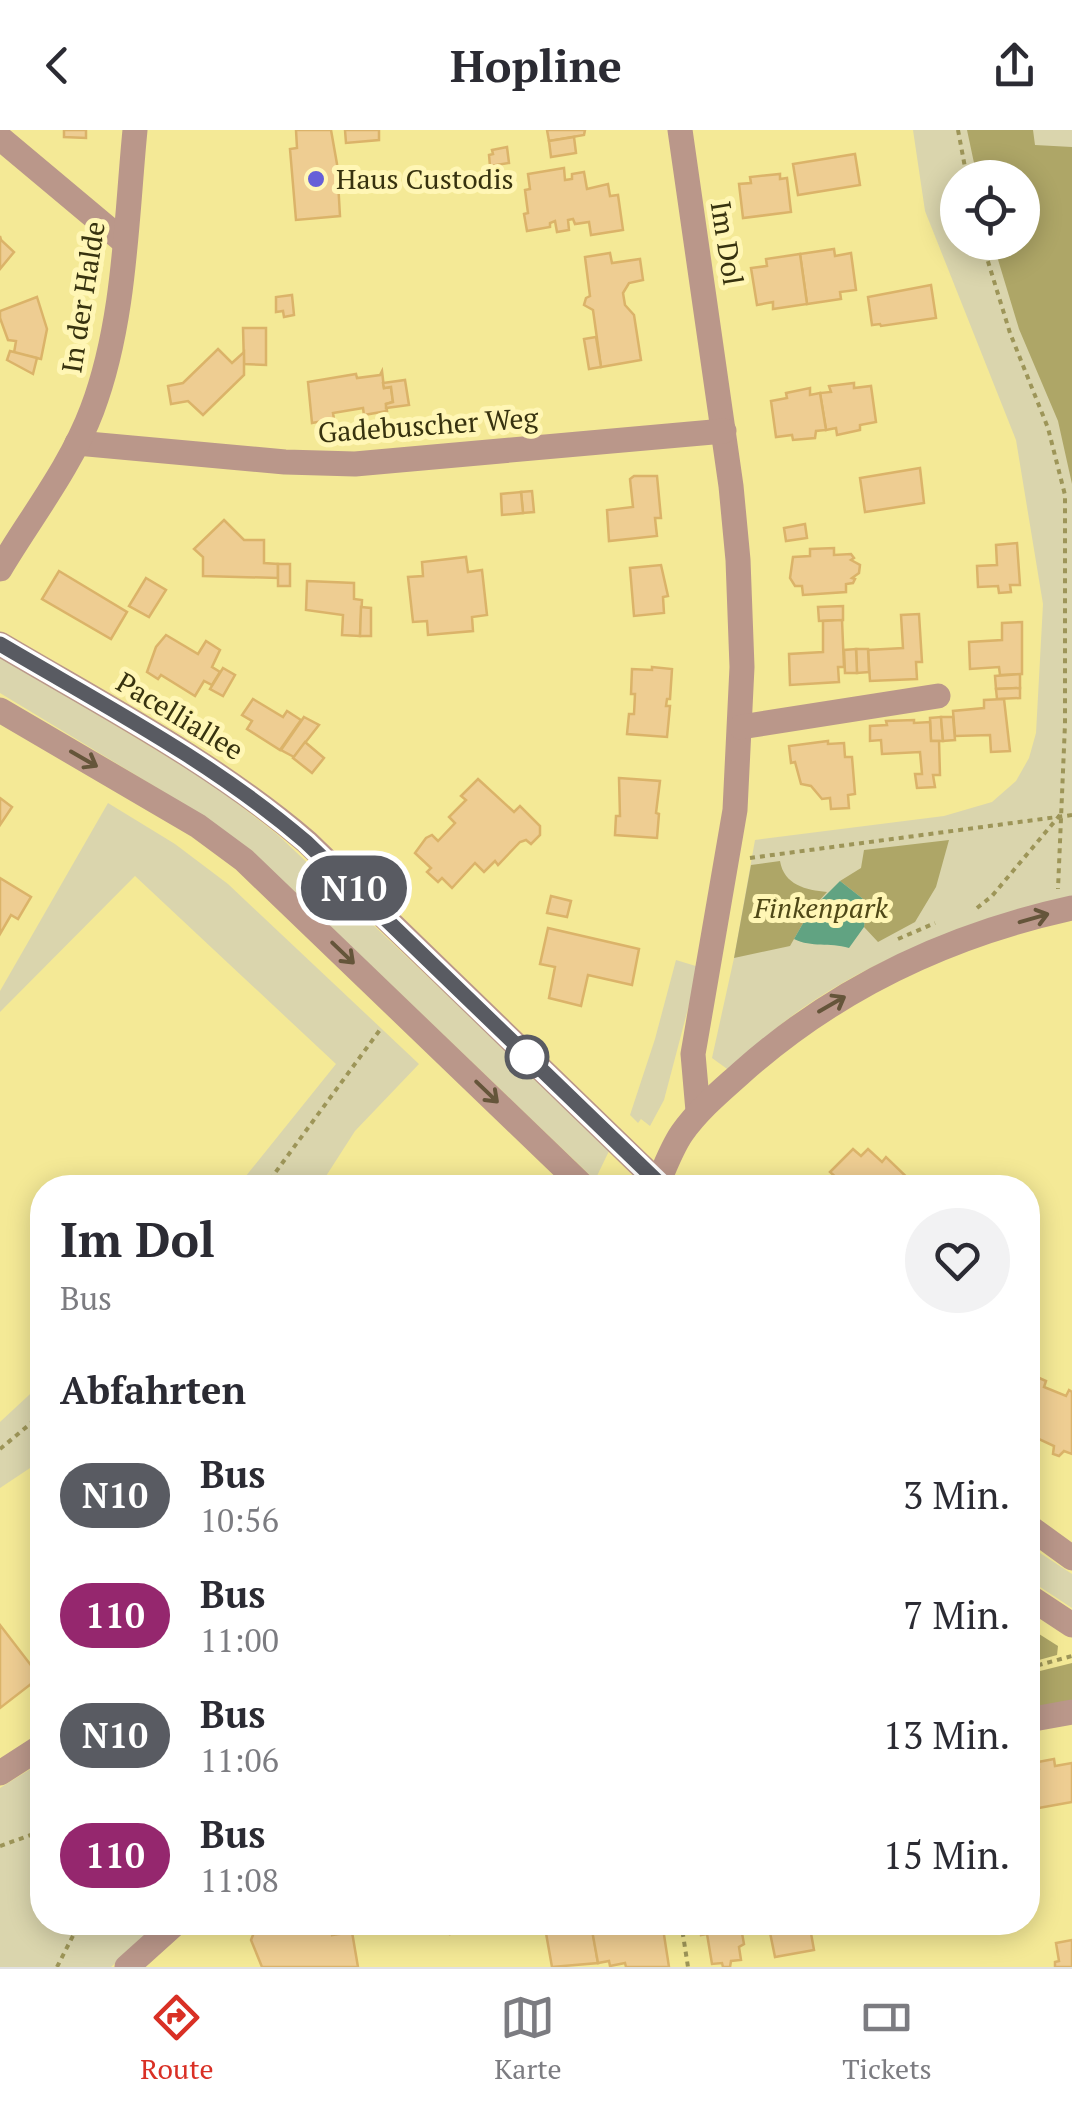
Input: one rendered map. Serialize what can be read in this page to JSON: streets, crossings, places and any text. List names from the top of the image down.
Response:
{
  "streets": {
    "street": [
      "Im Dol",
      "In der Halde",
      "Gadebuscher Weg",
      "Pacelliallee"
    ]
  },
  "crossings": [
    ["Im Dol", "Gadebuscher Weg"],
    ["In der Halde", "Gadebuscher Weg"]
  ],
  "parks": ["Finkenpark"],
  "places": ["Haus Custodis"],
  "lines": ["bus line N10"],
  "page": {
    "header": "Hopline",
    "on_map": "N10",
    "heading": [
      ["Im Dol", "Bus"],
      "Abfahrten"
    ],
    "list": [
      {
        "mark": "N10",
        "name": "Bus",
        "note": "10:56",
        "value": "3 Min."
      },
      {
        "mark": "110",
        "name": "Bus",
        "note": "11:00",
        "value": "7 Min."
      },
      {
        "mark": "N10",
        "name": "Bus",
        "note": "11:06",
        "value": "13 Min."
      },
      {
        "mark": "110",
        "name": "Bus",
        "note": "11:08",
        "value": "15 Min."
      }
    ],
    "tabs": ["Route", "Karte", "Tickets"]
  }
}
